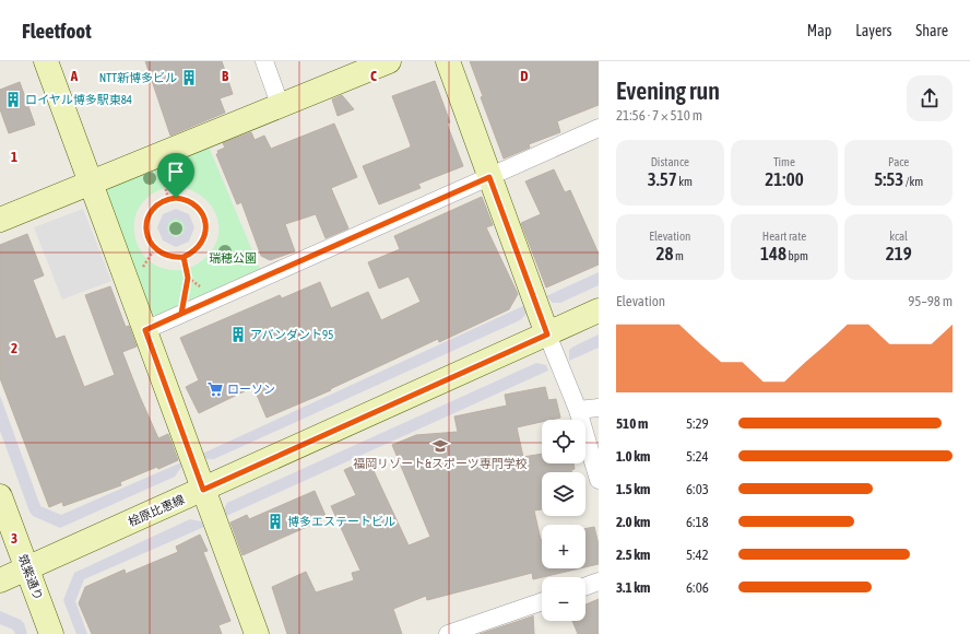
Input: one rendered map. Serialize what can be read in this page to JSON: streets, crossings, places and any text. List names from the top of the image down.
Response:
{
  "streets": {
    "street": ["桧原比恵線", "筑紫通り"]
  },
  "crossings": [
    ["桧原比恵線", "筑紫通り"]
  ],
  "parks": ["瑞穂公園"],
  "places": {
    "building": [
      "NTT新博多ビル",
      "ロイヤル博多駅東84",
      "アバンダント95",
      "博多エステートビル"
    ],
    "supermarket": ["ローソン"],
    "school or university": ["福岡リゾート&スポーツ専門学校"]
  },
  "page": {
    "header": "Fleetfoot",
    "nav": ["Map", "Layers", "Share"],
    "heading": ["Evening run", "21:56 · 7 × 510 m"],
    "stats": [
      ["Distance", "3.57 km"],
      ["Time", "21:00"],
      ["Pace", "5:53 /km"],
      ["Elevation", "28 m"],
      ["Heart rate", "148 bpm"],
      ["kcal", "219"]
    ],
    "chart": ["Elevation", "95–98 m"],
    "list": [
      {
        "name": "510 m",
        "note": "5:29"
      },
      {
        "name": "1.0 km",
        "note": "5:24"
      },
      {
        "name": "1.5 km",
        "note": "6:03"
      },
      {
        "name": "2.0 km",
        "note": "6:18"
      },
      {
        "name": "2.5 km",
        "note": "5:42"
      },
      {
        "name": "3.1 km",
        "note": "6:06"
      }
    ],
    "map_buttons": ["+", "−"]
  },
  "grid": {
    "columns": [
      "A",
      "B",
      "C",
      "D"
    ],
    "rows": ["1", "2", "3"]
  }
}
